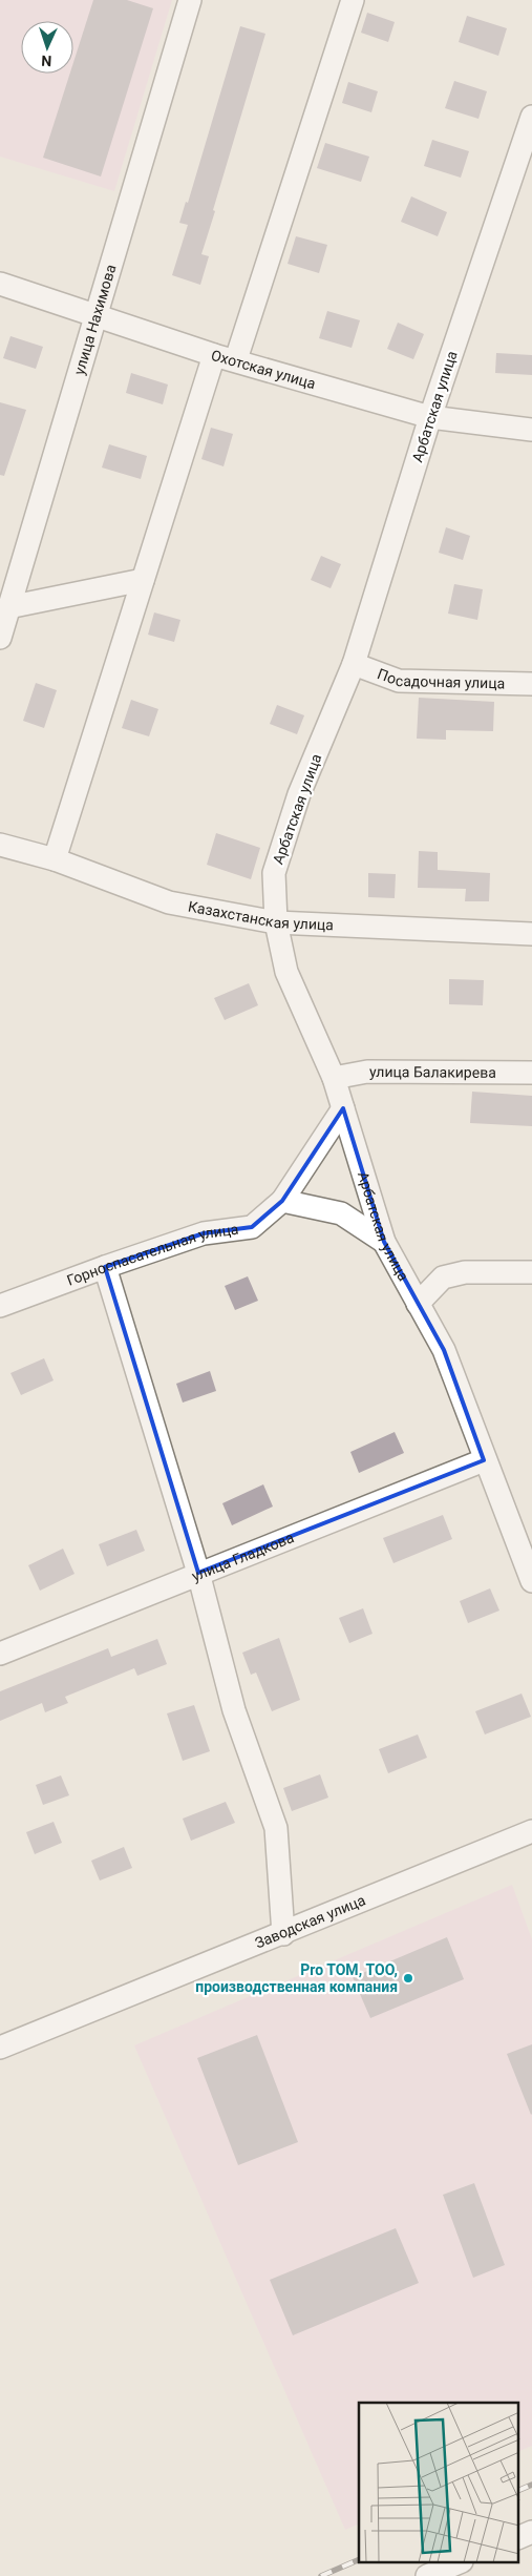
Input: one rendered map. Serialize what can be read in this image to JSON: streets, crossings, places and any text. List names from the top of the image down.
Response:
{
  "streets": {
    "street": [
      "улица Нахимова",
      "Охотская улица",
      "Арбатская улица",
      "Посадочная улица",
      "Казахстанская улица",
      "улица Балакирева",
      "Горноспасательная улица",
      "улица Гладкова",
      "Заводская улица"
    ]
  },
  "crossings": [
    ["улица Нахимова", "Охотская улица"],
    ["Охотская улица", "Арбатская улица"],
    ["Арбатская улица", "Посадочная улица"],
    ["Арбатская улица", "Казахстанская улица"],
    ["Арбатская улица", "улица Балакирева"],
    ["Арбатская улица", "Горноспасательная улица"],
    ["Арбатская улица", "улица Гладкова"]
  ],
  "places": ["Pro TOM, ТОО, производственная компания"],
  "north": "bottom"
}
